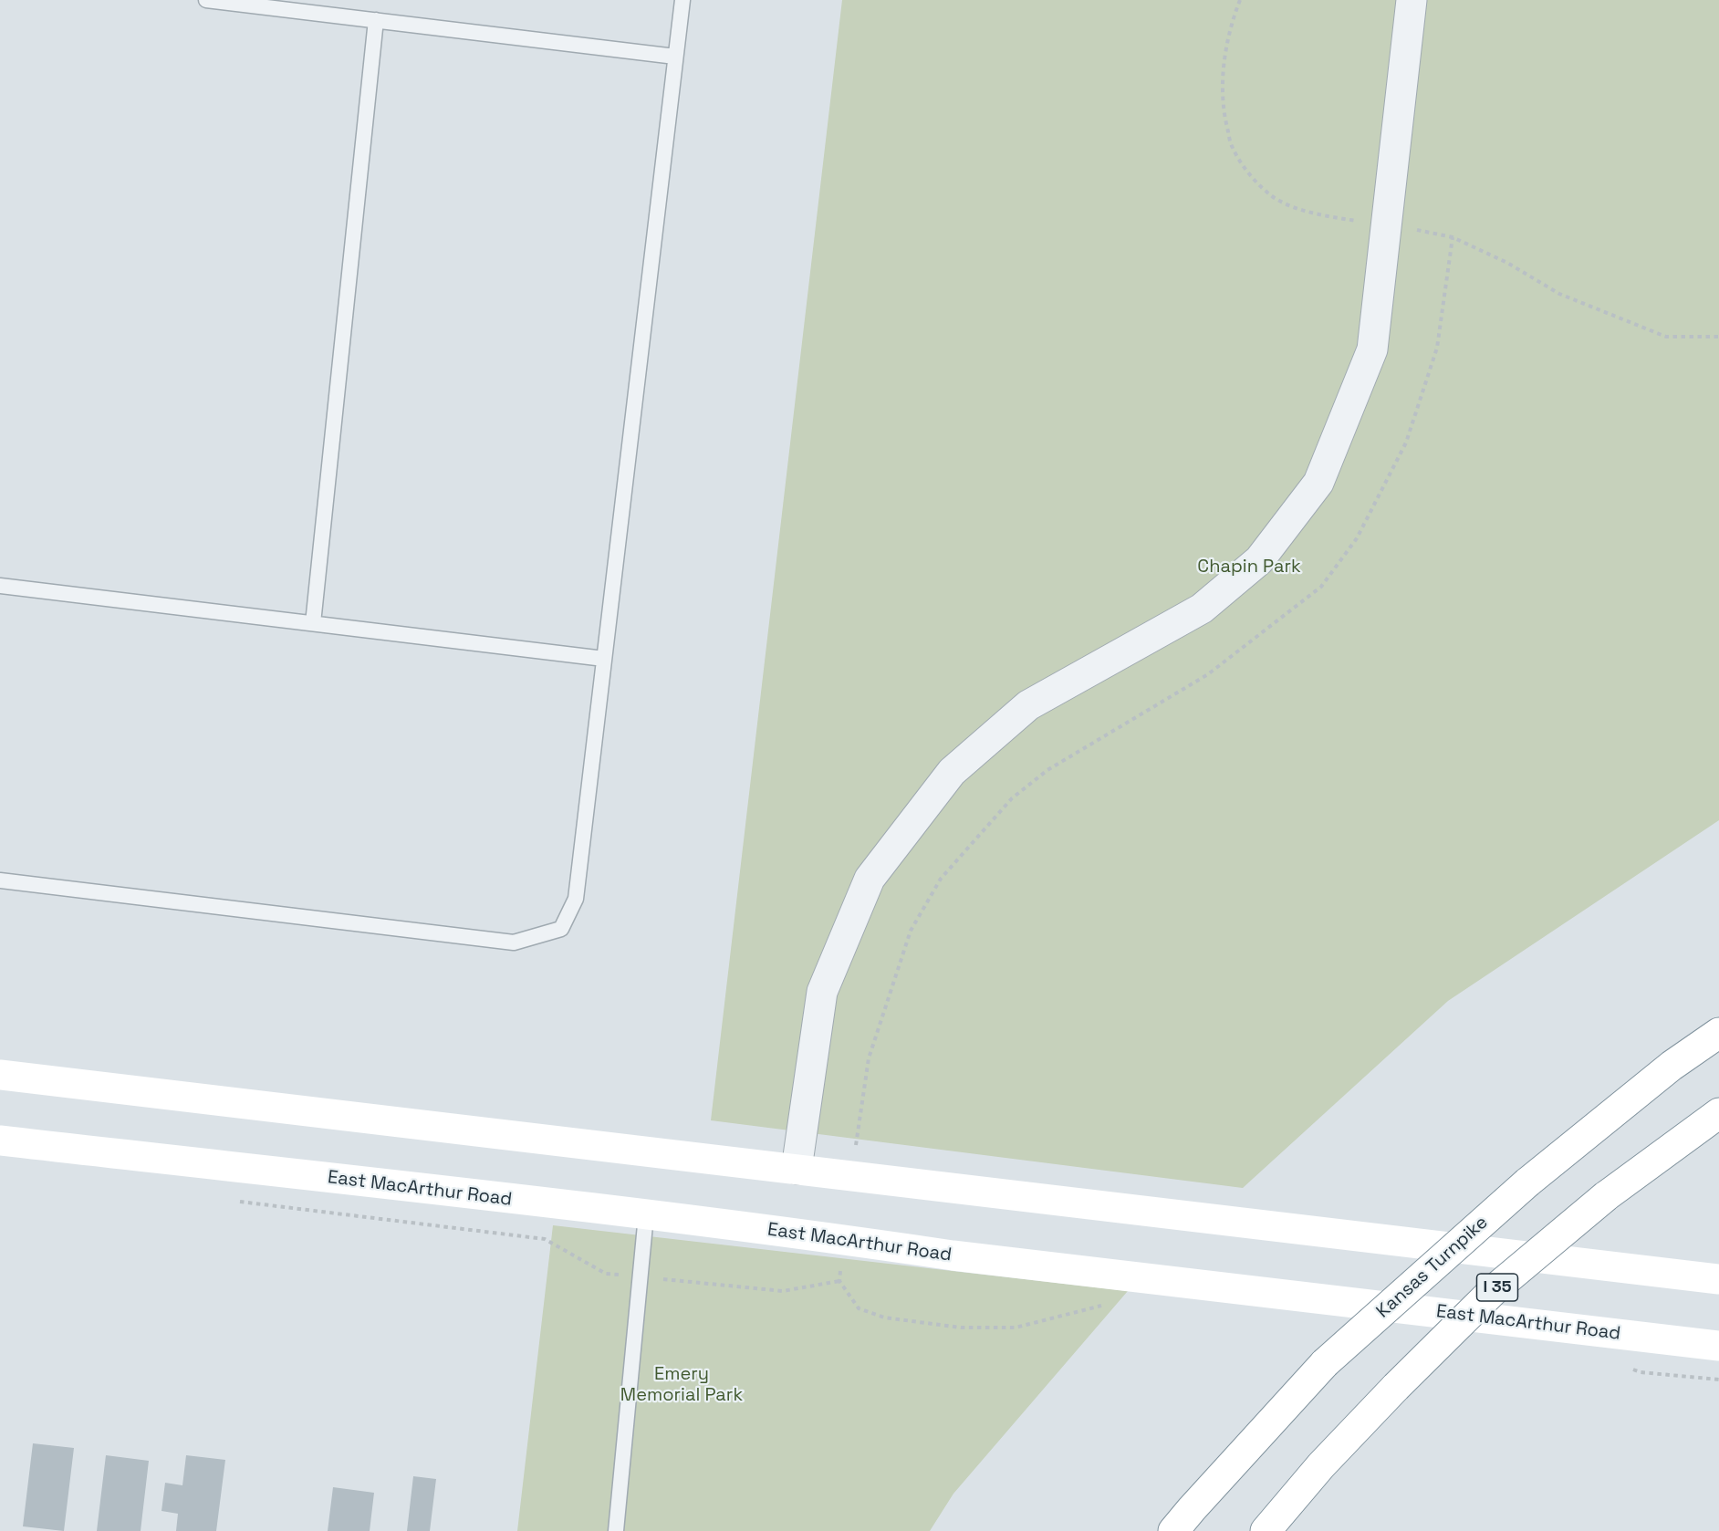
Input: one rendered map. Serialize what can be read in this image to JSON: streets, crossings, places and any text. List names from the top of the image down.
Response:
{
  "streets": {
    "main road": ["East MacArthur Road", "Kansas Turnpike", "I 35"]
  },
  "parks": ["Chapin Park", "Emery Memorial Park"]
}
